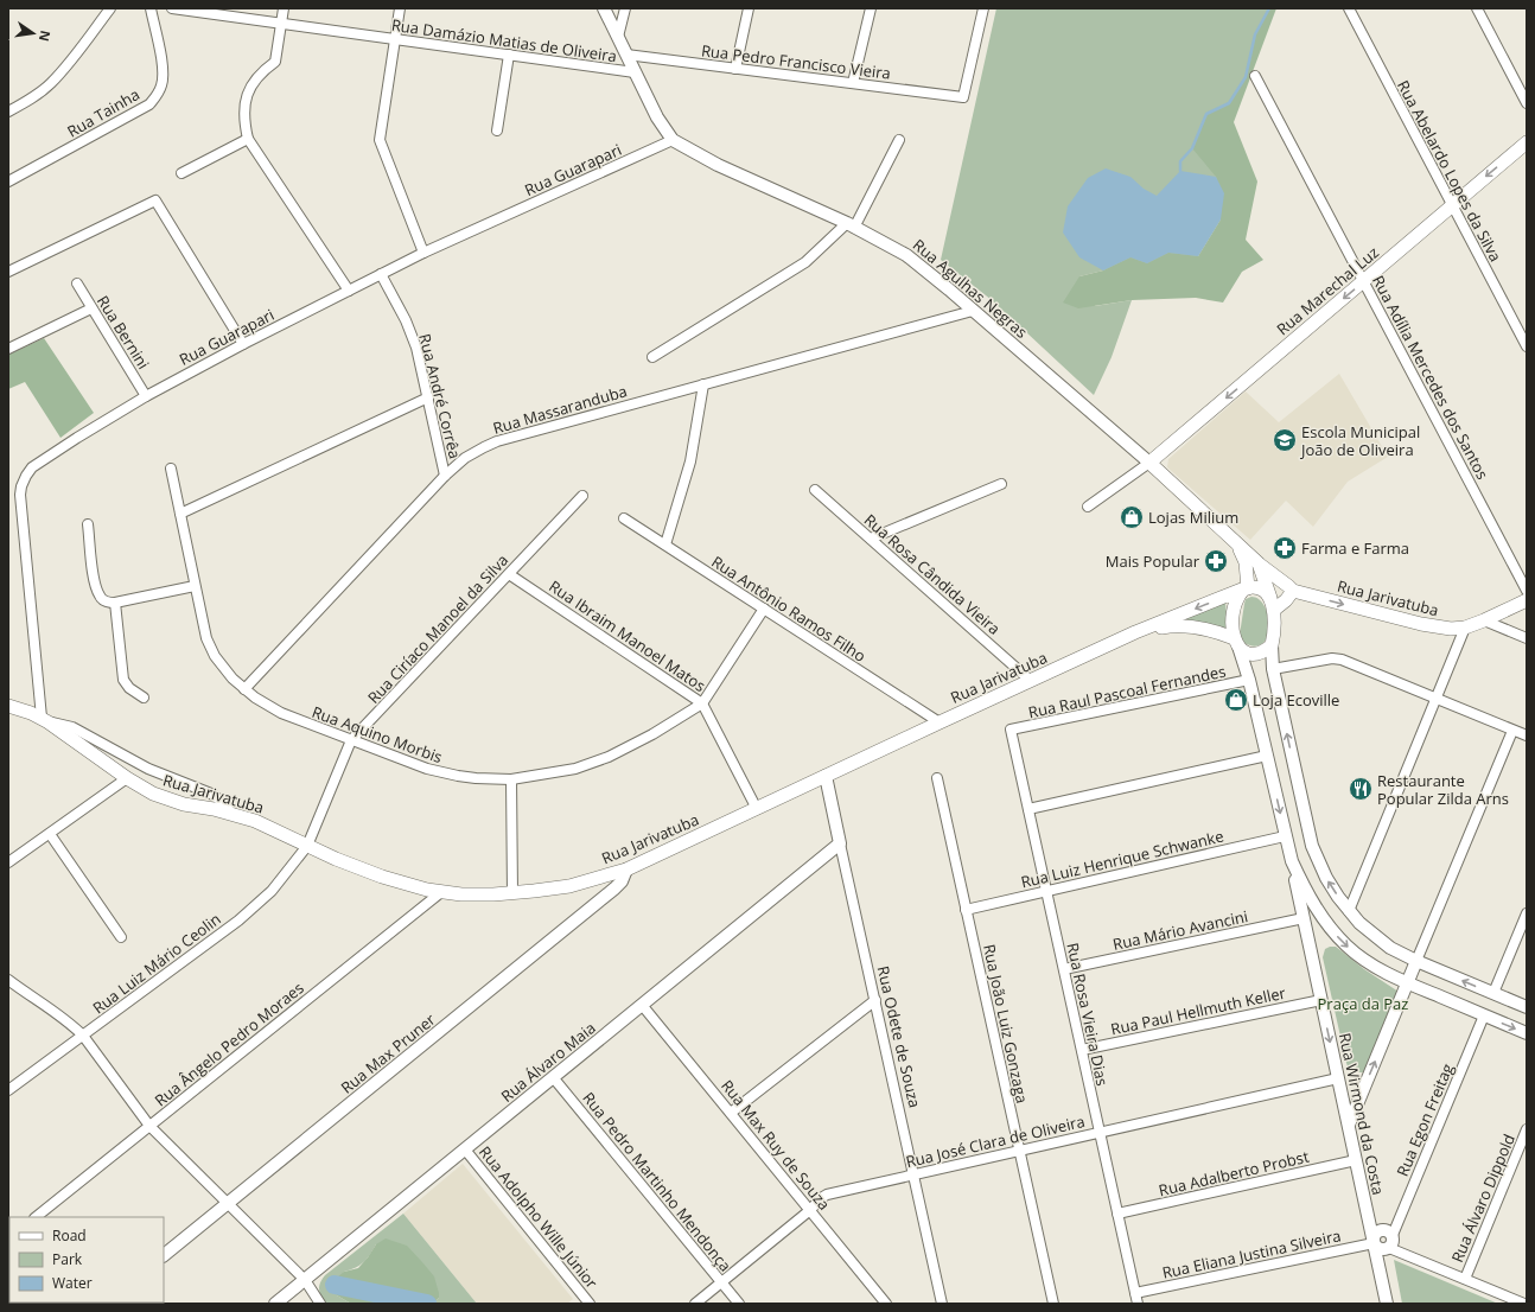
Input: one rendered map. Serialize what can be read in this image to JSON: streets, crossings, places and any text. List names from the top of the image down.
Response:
{
  "streets": {
    "main road": ["Rua Agulhas Negras", "Rua Marechal Luz", "Rua Jarivatuba"],
    "street": [
      "Rua Damázio Matias de Oliveira",
      "Rua Pedro Francisco Vieira",
      "Rua Tainha",
      "Rua Guarapari",
      "Rua Abelardo Lopes da Silva",
      "Rua Bernini",
      "Rua Adília Mercedes dos Santos",
      "Rua André Corrêa",
      "Rua Massaranduba",
      "Rua Rosa Cândida Vieira",
      "Rua Antônio Ramos Filho",
      "Rua Ciríaco Manoel da Silva",
      "Rua Ibraim Manoel Matos",
      "Rua Raul Pascoal Fernandes",
      "Rua Aquino Morbis",
      "Rua Luiz Henrique Schwanke",
      "Rua Mário Avancini",
      "Rua Luiz Mário Ceolin",
      "Rua Paul Hellmuth Keller",
      "Rua Rosa Vieira Dias",
      "Rua João Luiz Gonzaga",
      "Rua Odete de Souza",
      "Rua Ângelo Pedro Moraes",
      "Rua Max Pruner",
      "Rua Álvaro Maia",
      "Rua Wirmond da Costa",
      "Rua Egon Freitag",
      "Rua José Clara de Oliveira",
      "Rua Max Ruy de Souza",
      "Rua Adalberto Probst",
      "Rua Pedro Martinho Mendonça",
      "Rua Álvaro Dippold",
      "Rua Adolpho Wille Júnior",
      "Rua Eliana Justina Silveira"
    ]
  },
  "crossings": [
    ["Rua Damázio Matias de Oliveira", "Rua Agulhas Negras"],
    ["Rua Pedro Francisco Vieira", "Rua Agulhas Negras"],
    ["Rua Guarapari", "Rua Agulhas Negras"],
    ["Rua Guarapari", "Rua Bernini"],
    ["Rua Guarapari", "Rua André Corrêa"],
    ["Rua Guarapari", "Rua Jarivatuba"],
    ["Rua Abelardo Lopes da Silva", "Rua Marechal Luz"],
    ["Rua Agulhas Negras", "Rua Marechal Luz"],
    ["Rua Agulhas Negras", "Rua Massaranduba"],
    ["Rua Agulhas Negras", "Rua Jarivatuba"],
    ["Rua Marechal Luz", "Rua Adília Mercedes dos Santos"],
    ["Rua André Corrêa", "Rua Massaranduba"],
    ["Rua Massaranduba", "Rua Aquino Morbis"],
    ["Rua Rosa Cândida Vieira", "Rua Jarivatuba"],
    ["Rua Jarivatuba", "Rua Antônio Ramos Filho"],
    ["Rua Jarivatuba", "Rua Ciríaco Manoel da Silva"],
    ["Rua Jarivatuba", "Rua Ibraim Manoel Matos"],
    ["Rua Jarivatuba", "Rua Luiz Mário Ceolin"],
    ["Rua Jarivatuba", "Rua Odete de Souza"],
    ["Rua Jarivatuba", "Rua Ângelo Pedro Moraes"],
    ["Rua Jarivatuba", "Rua Max Pruner"],
    ["Rua Antônio Ramos Filho", "Rua Aquino Morbis"],
    ["Rua Ciríaco Manoel da Silva", "Rua Ibraim Manoel Matos"],
    ["Rua Ciríaco Manoel da Silva", "Rua Aquino Morbis"],
    ["Rua Ciríaco Manoel da Silva", "Rua Luiz Mário Ceolin"],
    ["Rua Ibraim Manoel Matos", "Rua Aquino Morbis"],
    ["Rua Raul Pascoal Fernandes", "Rua Rosa Vieira Dias"],
    ["Rua Luiz Henrique Schwanke", "Rua Rosa Vieira Dias"],
    ["Rua Luiz Henrique Schwanke", "Rua João Luiz Gonzaga"],
    ["Rua Mário Avancini", "Rua Rosa Vieira Dias"],
    ["Rua Mário Avancini", "Rua Wirmond da Costa"],
    ["Rua Paul Hellmuth Keller", "Rua Rosa Vieira Dias"],
    ["Rua Paul Hellmuth Keller", "Rua Wirmond da Costa"],
    ["Rua Rosa Vieira Dias", "Rua José Clara de Oliveira"],
    ["Rua Rosa Vieira Dias", "Rua Adalberto Probst"],
    ["Rua Rosa Vieira Dias", "Rua Eliana Justina Silveira"],
    ["Rua João Luiz Gonzaga", "Rua José Clara de Oliveira"],
    ["Rua Odete de Souza", "Rua Álvaro Maia"],
    ["Rua Odete de Souza", "Rua José Clara de Oliveira"],
    ["Rua Álvaro Maia", "Rua Max Ruy de Souza"],
    ["Rua Álvaro Maia", "Rua Pedro Martinho Mendonça"],
    ["Rua Álvaro Maia", "Rua Adolpho Wille Júnior"],
    ["Rua Wirmond da Costa", "Rua Egon Freitag"],
    ["Rua Wirmond da Costa", "Rua José Clara de Oliveira"],
    ["Rua Wirmond da Costa", "Rua Adalberto Probst"],
    ["Rua Wirmond da Costa", "Rua Eliana Justina Silveira"],
    ["Rua Egon Freitag", "Rua Eliana Justina Silveira"],
    ["Rua José Clara de Oliveira", "Rua Max Ruy de Souza"],
    ["Rua José Clara de Oliveira", "Rua Pedro Martinho Mendonça"]
  ],
  "one_way": ["Rua Marechal Luz"],
  "parks": ["Praça da Paz"],
  "places": {
    "school or university": ["Escola Municipal João de Oliveira"],
    "shop": ["Lojas Milium", "Loja Ecoville"],
    "pharmacy": ["Farma e Farma", "Mais Popular"],
    "restaurant": ["Restaurante Popular Zilda Arns"]
  },
  "legend": ["Road", "Park", "Water"],
  "north": "right"
}
